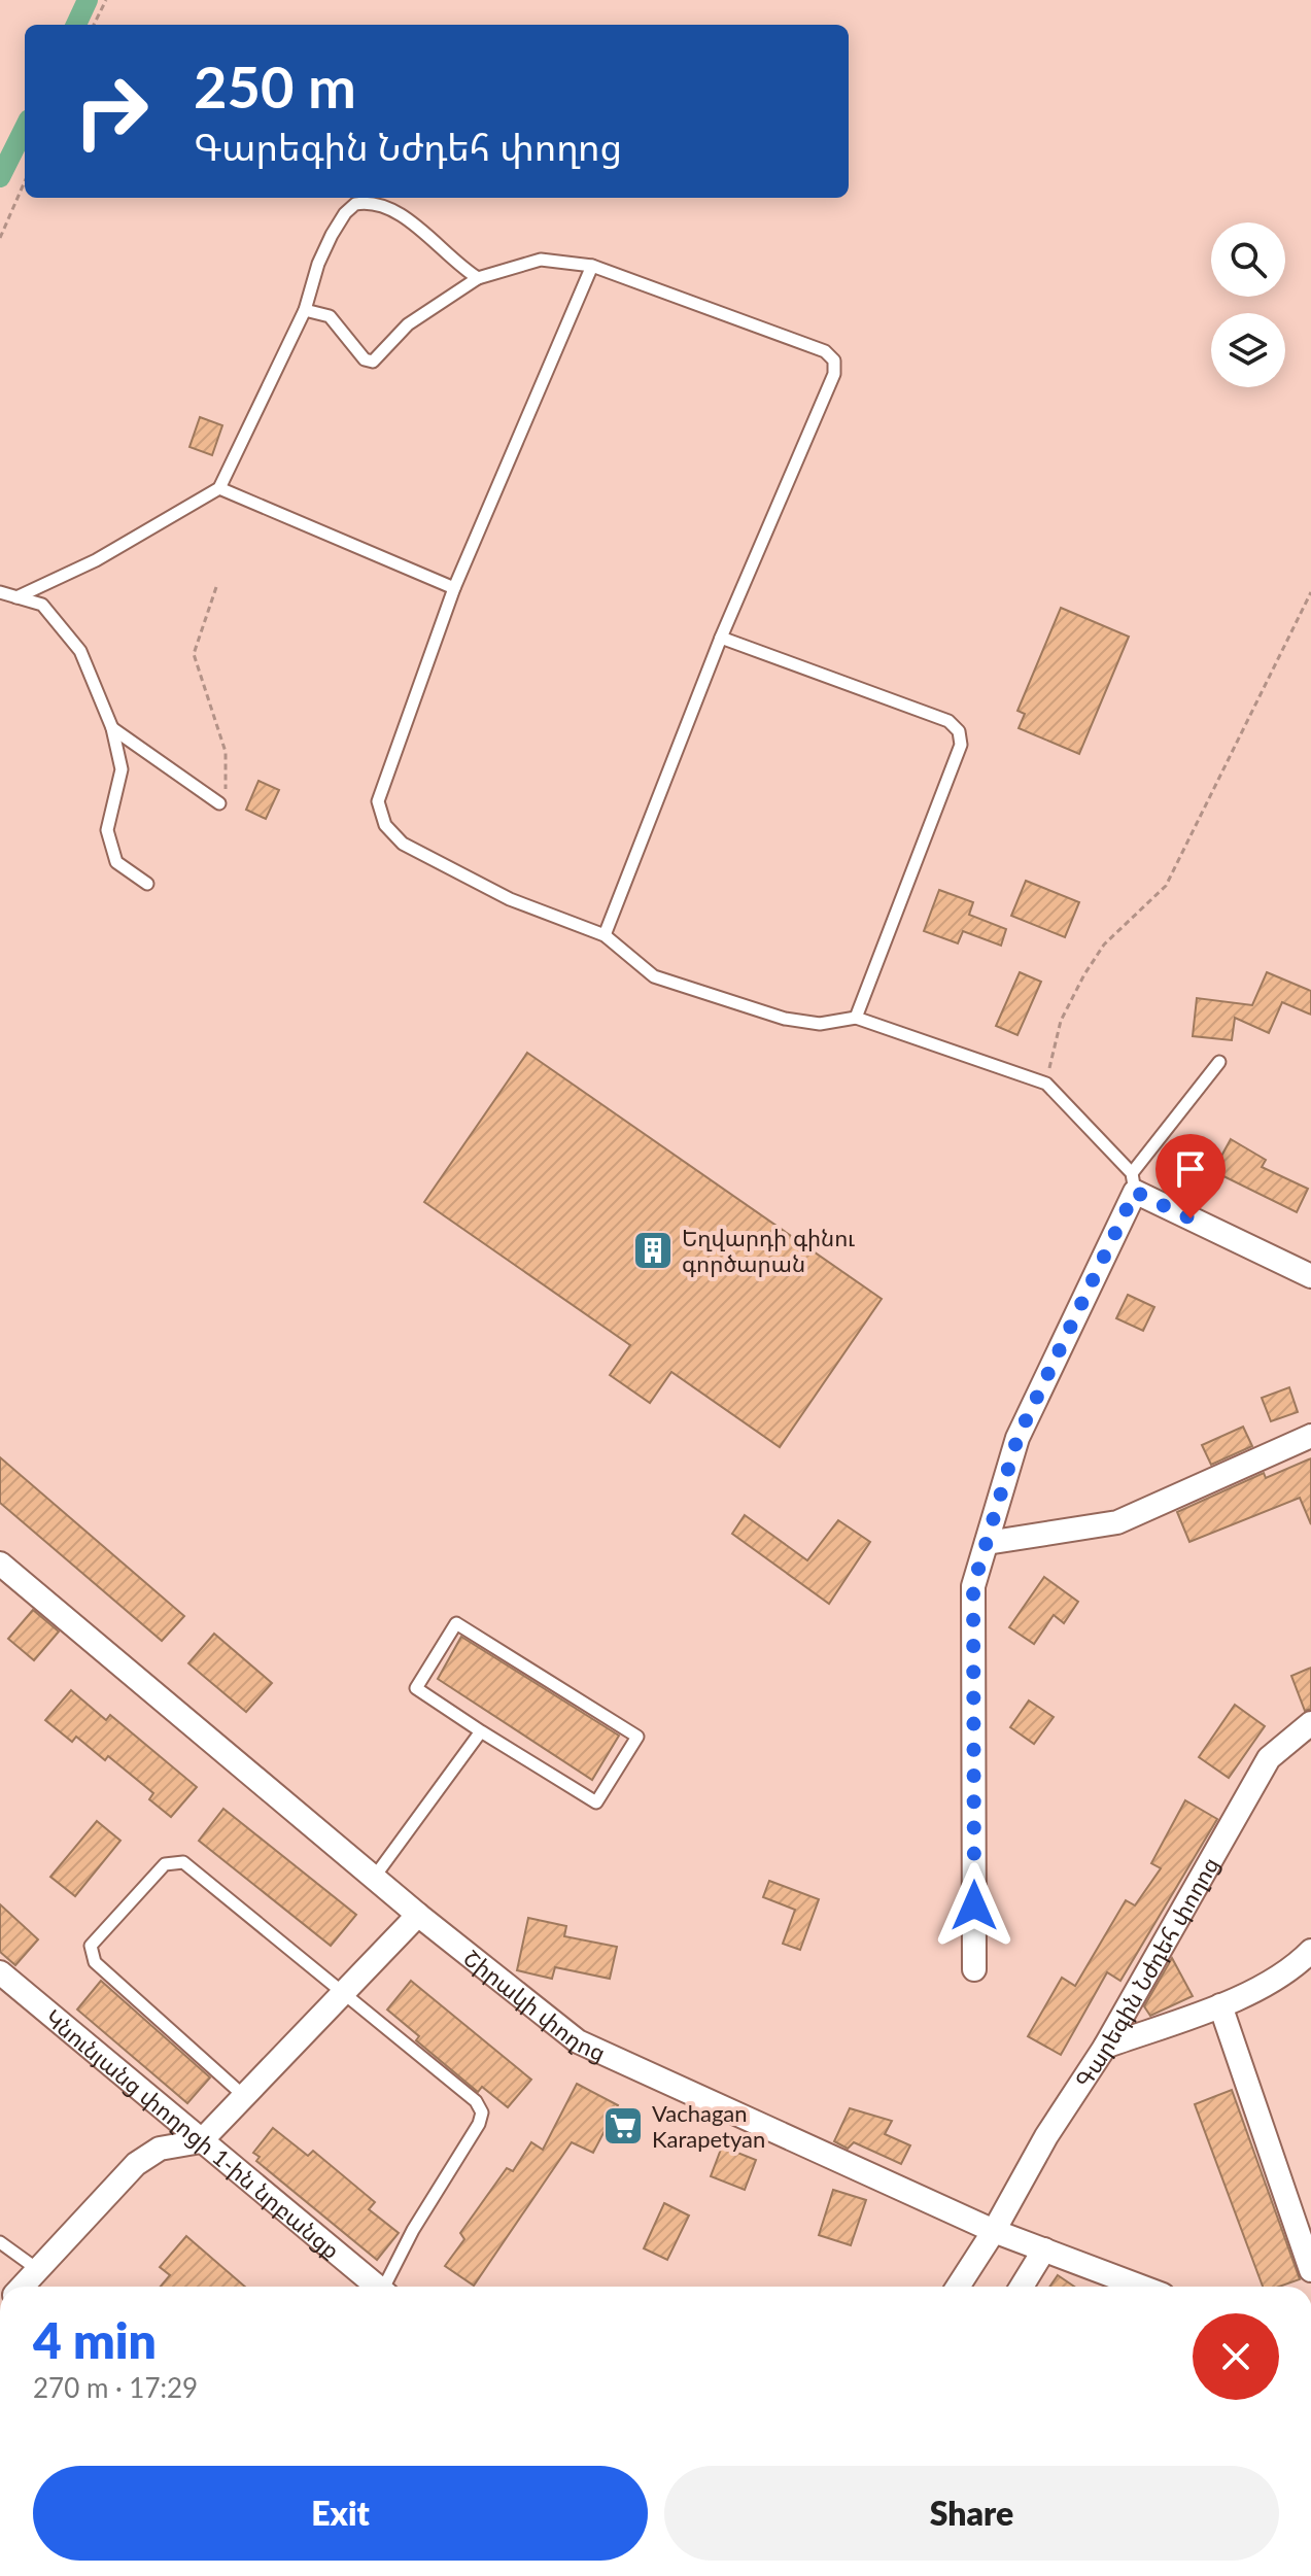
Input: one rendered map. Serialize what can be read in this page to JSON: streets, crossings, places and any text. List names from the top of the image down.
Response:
{
  "streets": {
    "street": ["Գարեգին Նժդեհ փողոց", "Շիրակի փողոց", "Կնունյանց փողոցի 1-ին նրբանցք"]
  },
  "crossings": [
    ["Գարեգին Նժդեհ փողոց", "Շիրակի փողոց"]
  ],
  "places": {
    "building": ["Եղվարդի գինու գործարան"],
    "supermarket": ["Vachagan Karapetyan"]
  },
  "page": {
    "turn": ["250 m", "Գարեգին Նժդեհ փողոց"],
    "heading": ["4 min", "270 m · 17:29"],
    "buttons": ["Exit", "Share"]
  }
}
